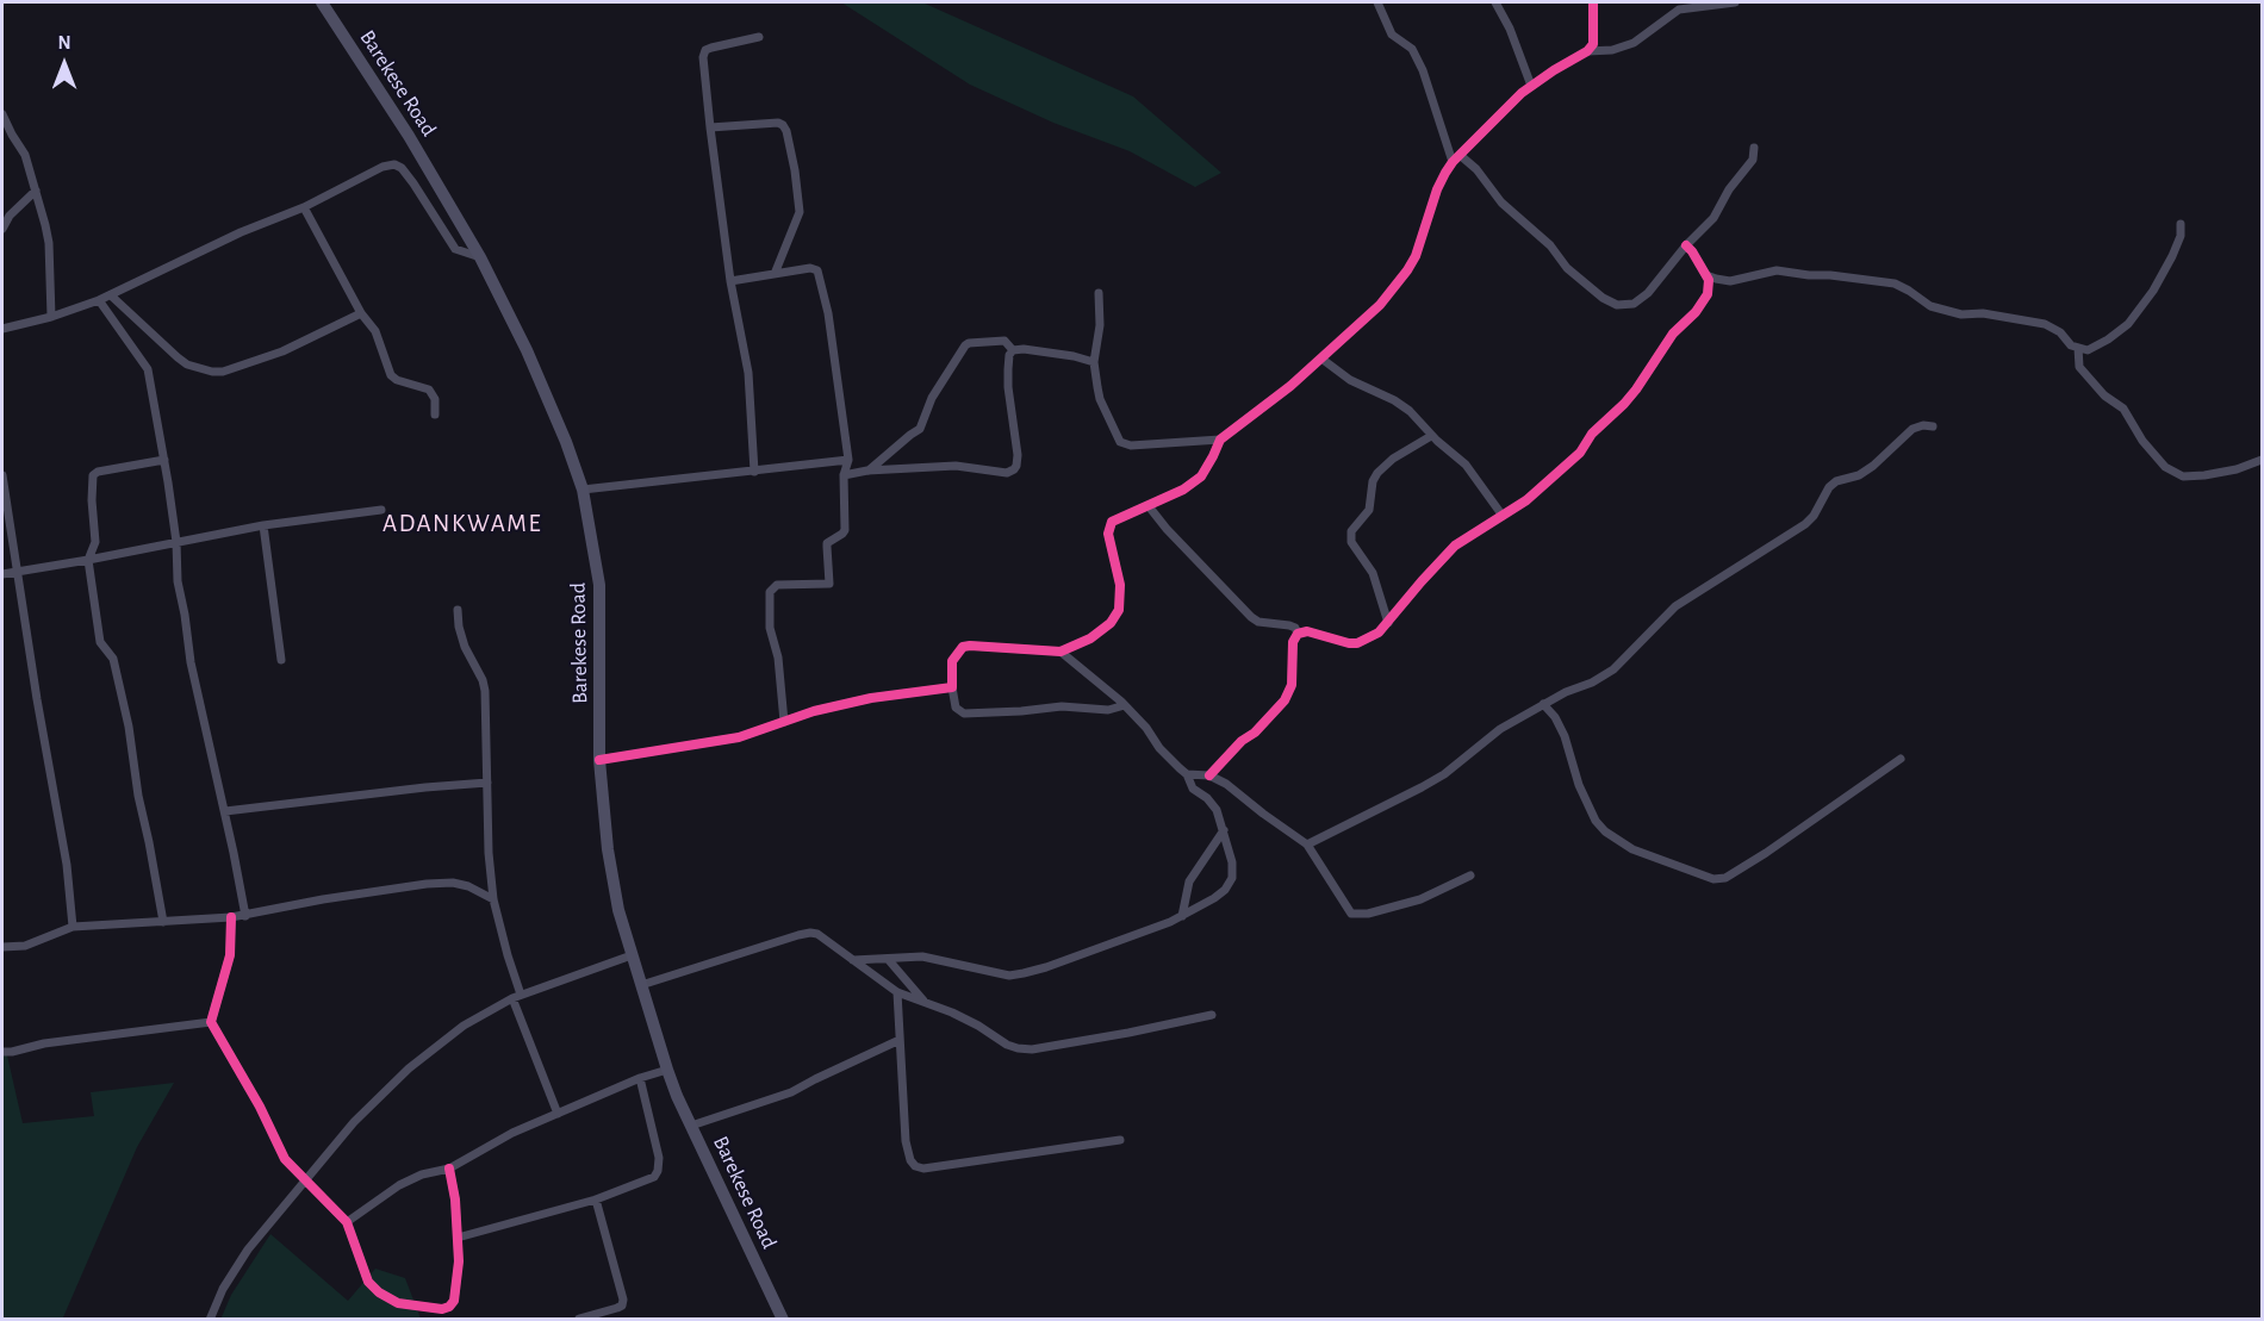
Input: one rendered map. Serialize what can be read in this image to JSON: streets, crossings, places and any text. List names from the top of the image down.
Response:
{
  "streets": {
    "main road": ["Barekese Road"]
  },
  "districts": ["ADANKWAME"],
  "north": "top"
}
